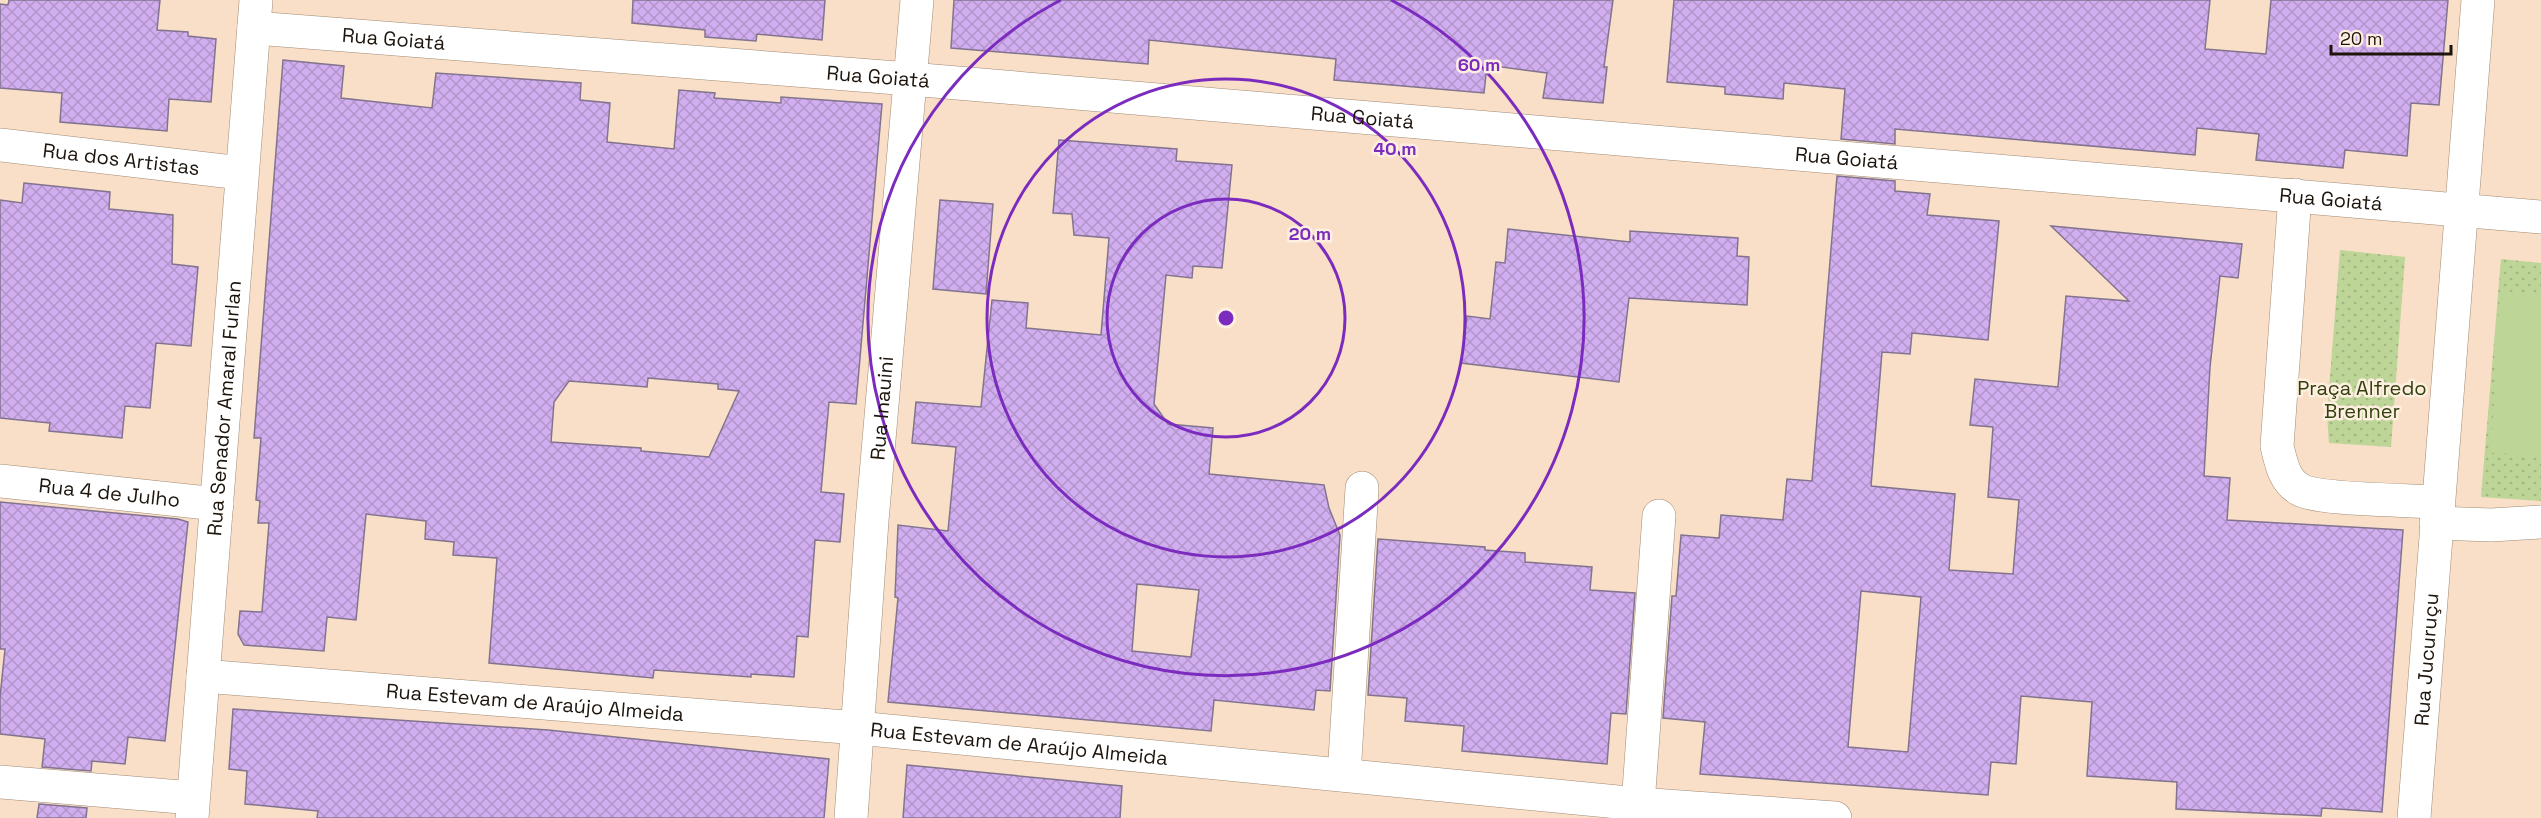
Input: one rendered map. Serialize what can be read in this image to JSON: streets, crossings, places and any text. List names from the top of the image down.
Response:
{
  "streets": {
    "street": [
      "Rua Goiatá",
      "Rua dos Artistas",
      "Rua Senador Amaral Furlan",
      "Rua Inauini",
      "Rua 4 de Julho",
      "Rua Jucuruçu",
      "Rua Estevam de Araújo Almeida"
    ]
  },
  "crossings": [
    ["Rua Goiatá", "Rua Senador Amaral Furlan"],
    ["Rua Goiatá", "Rua Inauini"],
    ["Rua dos Artistas", "Rua Senador Amaral Furlan"],
    ["Rua Senador Amaral Furlan", "Rua 4 de Julho"],
    ["Rua Senador Amaral Furlan", "Rua Estevam de Araújo Almeida"],
    ["Rua Inauini", "Rua Estevam de Araújo Almeida"]
  ],
  "parks": ["Praça Alfredo Brenner"],
  "scale_bar": "20 m",
  "rings": ["60 m", "40 m", "20 m"]
}
